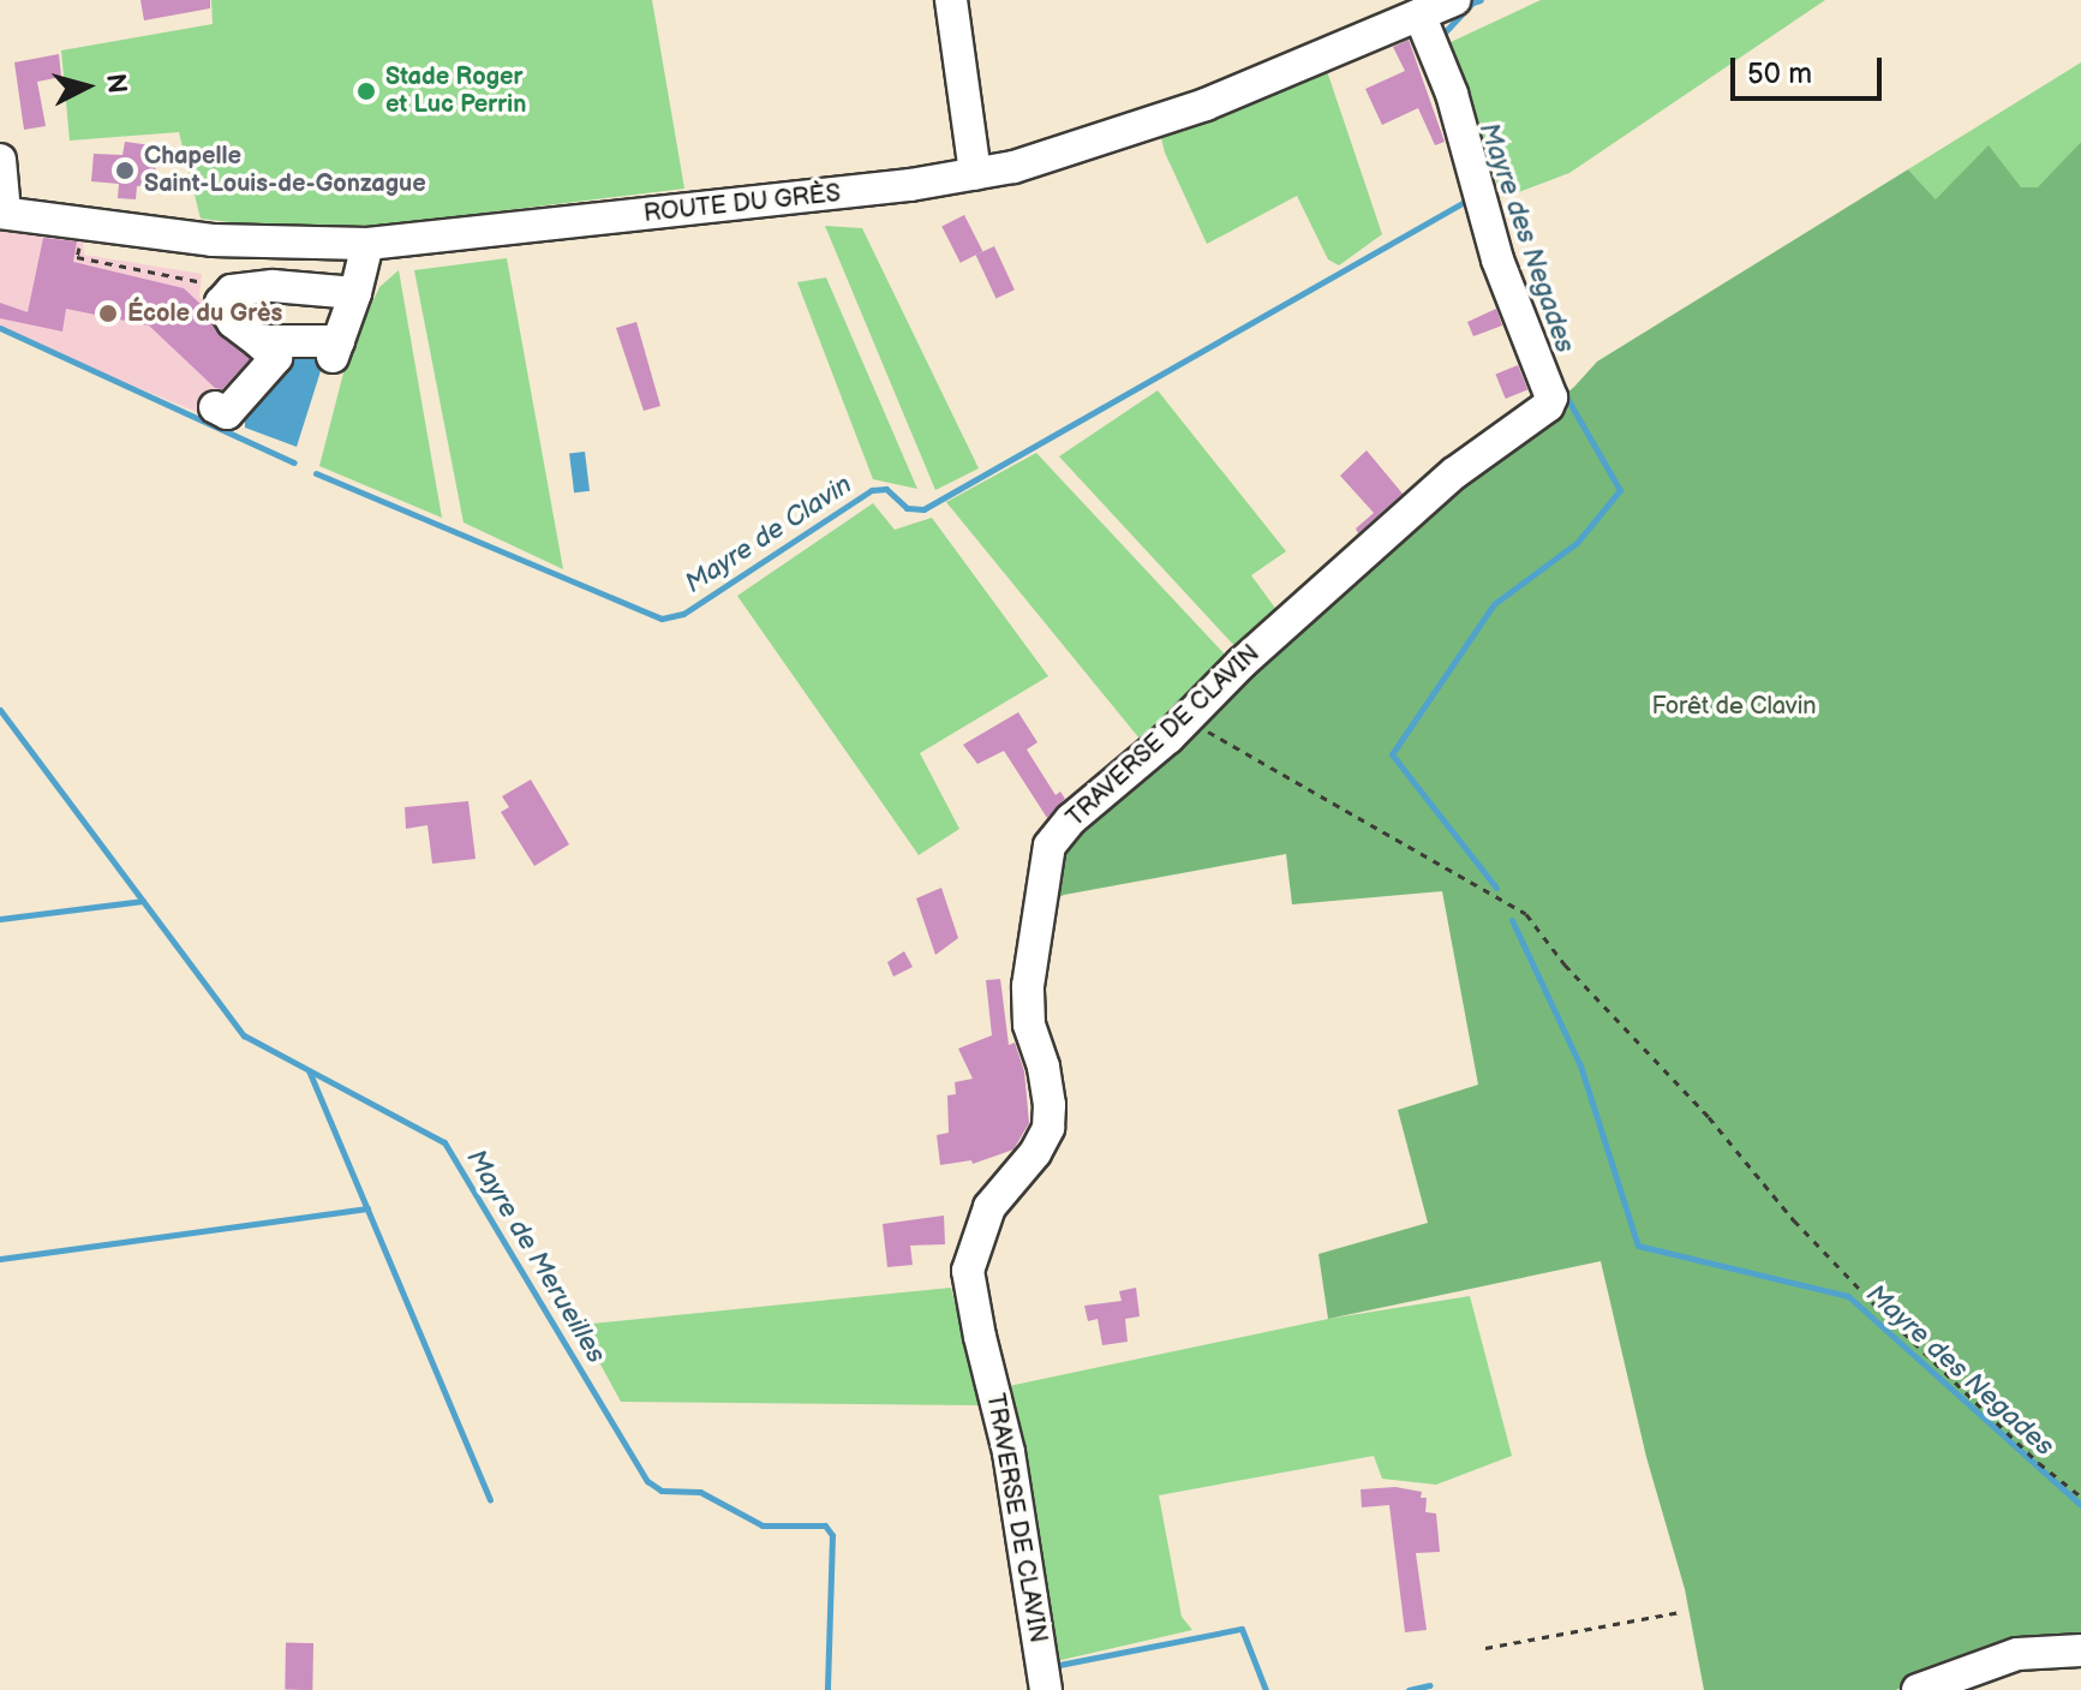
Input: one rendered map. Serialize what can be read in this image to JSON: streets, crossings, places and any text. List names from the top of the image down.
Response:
{
  "streets": {
    "street": ["ROUTE DU GRÈS", "TRAVERSE DE CLAVIN"]
  },
  "crossings": [
    ["ROUTE DU GRÈS", "TRAVERSE DE CLAVIN"]
  ],
  "water": ["Mayre des Negades", "Mayre de Clavin", "Mayre de Merueilles"],
  "parks": ["Forêt de Clavin"],
  "places": ["Stade Roger et Luc Perrin", "Chapelle Saint-Louis-de-Gonzague", "École du Grès"],
  "scale_bar": "50 m",
  "north": "right"
}
